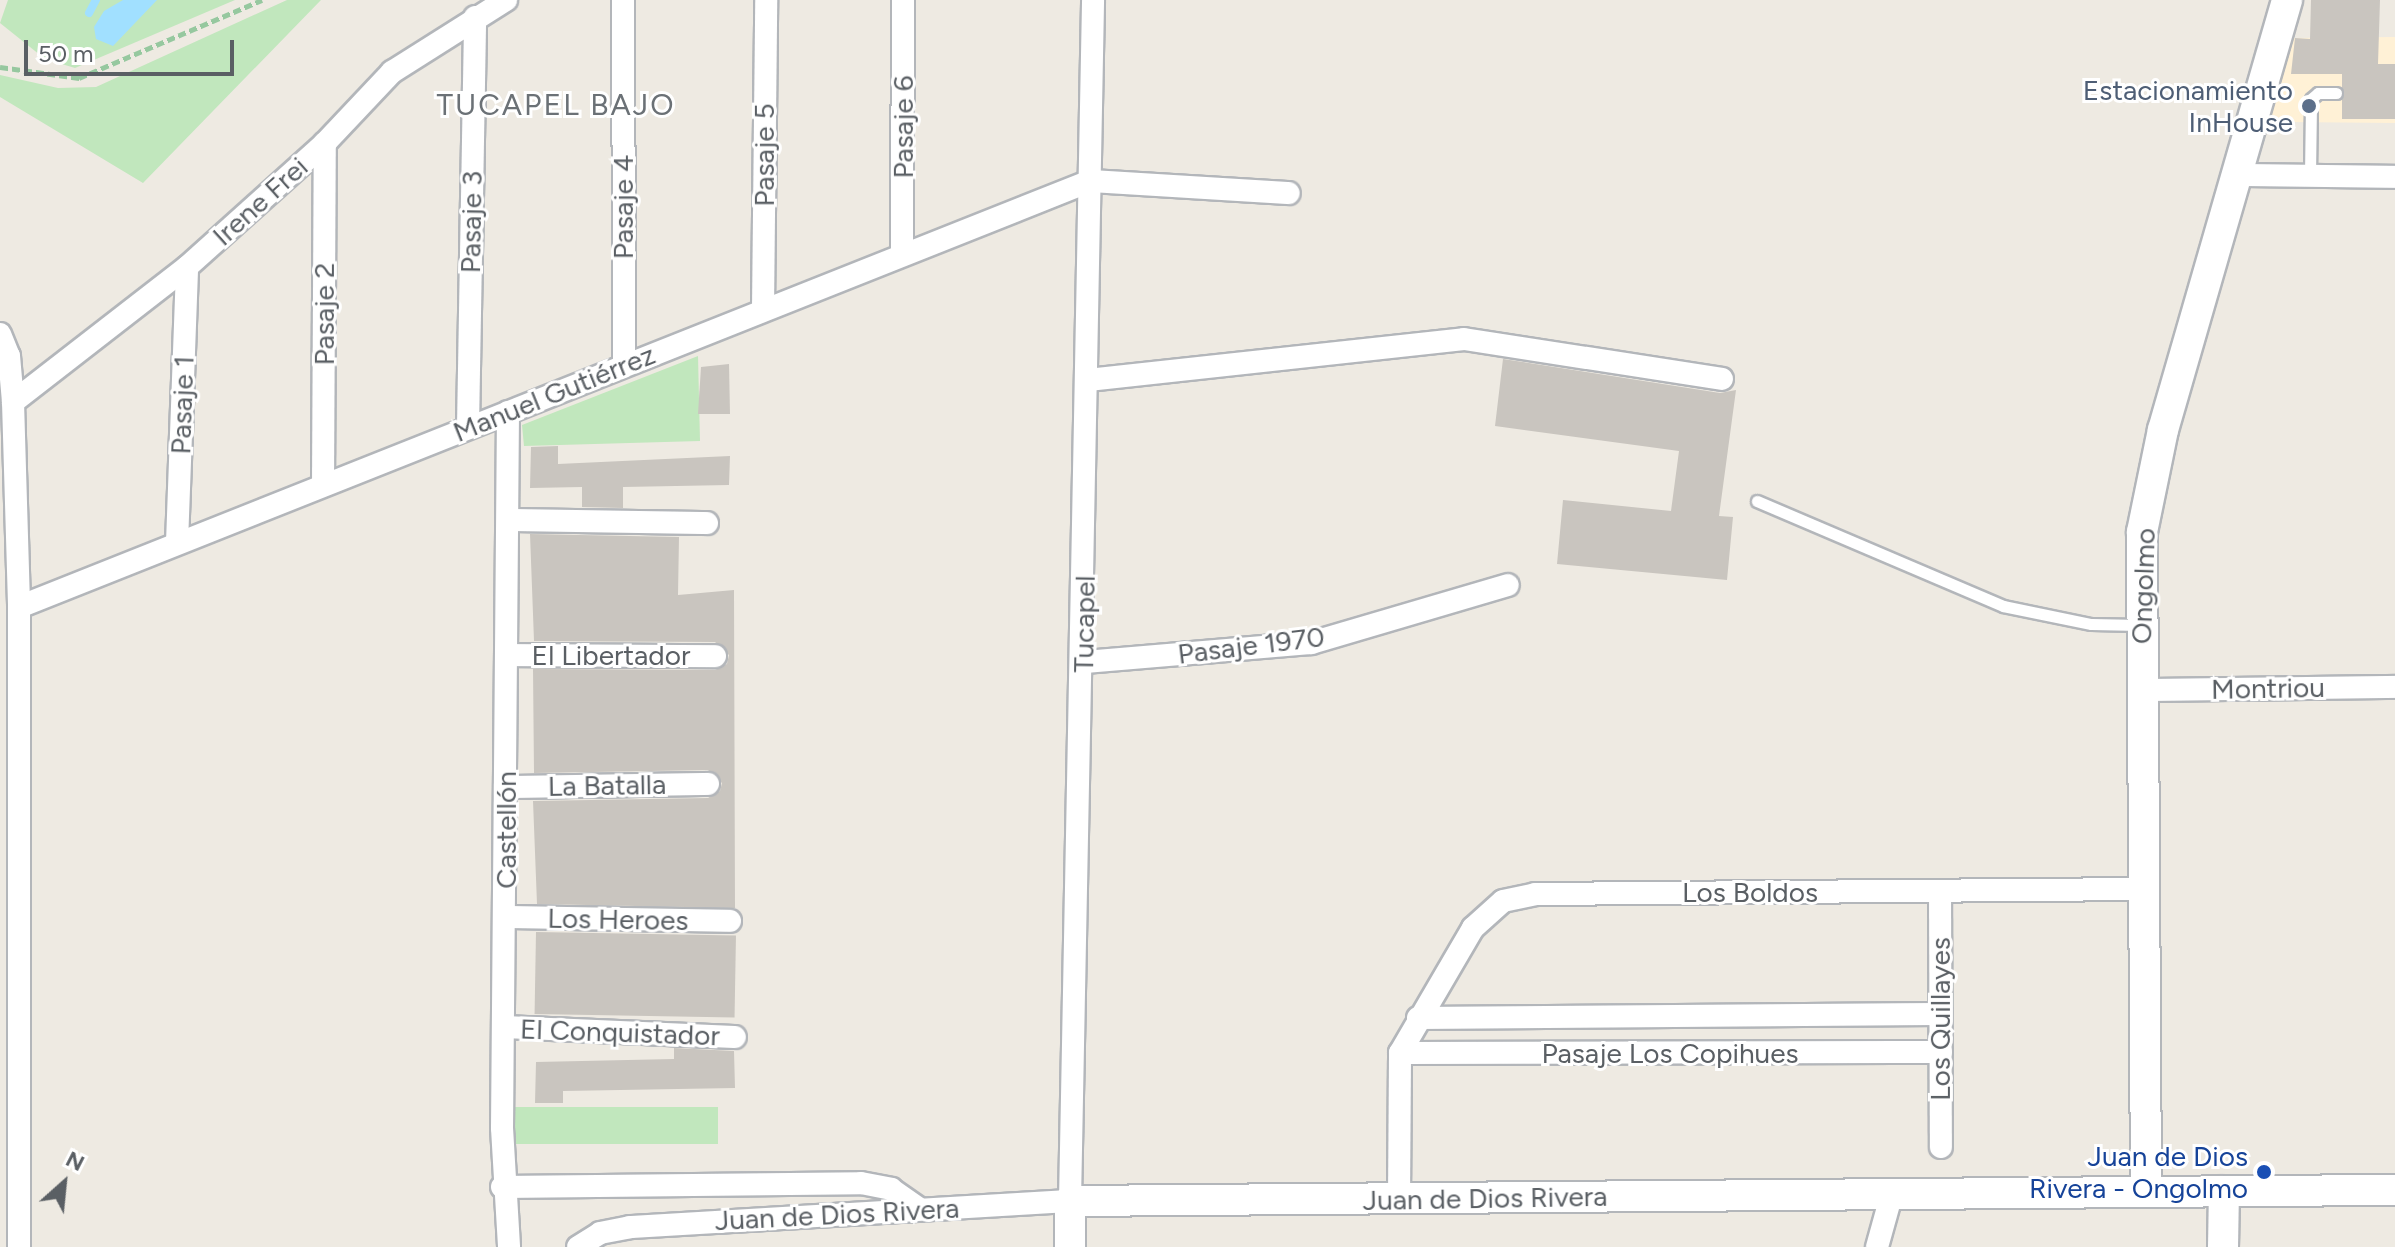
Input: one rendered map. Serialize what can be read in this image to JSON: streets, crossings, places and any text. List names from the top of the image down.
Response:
{
  "streets": {
    "main road": ["Ongolmo", "Tucapel", "Juan de Dios Rivera"],
    "street": [
      "Pasaje 6",
      "Pasaje 5",
      "Irene Frei",
      "Pasaje 4",
      "Pasaje 3",
      "Pasaje 2",
      "Manuel Gutiérrez",
      "Pasaje 1",
      "Pasaje 1970",
      "El Libertador",
      "Montriou",
      "La Batalla",
      "Castellón",
      "Los Boldos",
      "Los Heroes",
      "Los Quillayes",
      "El Conquistador",
      "Pasaje Los Copihues"
    ]
  },
  "crossings": [
    ["Pasaje 6", "Manuel Gutiérrez"],
    ["Pasaje 5", "Manuel Gutiérrez"],
    ["Irene Frei", "Pasaje 3"],
    ["Irene Frei", "Pasaje 2"],
    ["Irene Frei", "Pasaje 1"],
    ["Pasaje 4", "Manuel Gutiérrez"],
    ["Pasaje 3", "Manuel Gutiérrez"],
    ["Pasaje 2", "Manuel Gutiérrez"],
    ["Manuel Gutiérrez", "Pasaje 1"],
    ["Manuel Gutiérrez", "Tucapel"],
    ["Manuel Gutiérrez", "Castellón"],
    ["Ongolmo", "Montriou"],
    ["Ongolmo", "Los Boldos"],
    ["Ongolmo", "Juan de Dios Rivera"],
    ["Tucapel", "Pasaje 1970"],
    ["Tucapel", "Juan de Dios Rivera"],
    ["El Libertador", "Castellón"],
    ["La Batalla", "Castellón"],
    ["Castellón", "Los Heroes"],
    ["Castellón", "El Conquistador"],
    ["Los Boldos", "Los Quillayes"],
    ["Los Boldos", "Pasaje Los Copihues"],
    ["Los Quillayes", "Pasaje Los Copihues"]
  ],
  "districts": ["TUCAPEL BAJO"],
  "places": ["Estacionamiento InHouse", "Juan de Dios Rivera - Ongolmo"],
  "scale_bar": "50 m",
  "north": "top right"
}
